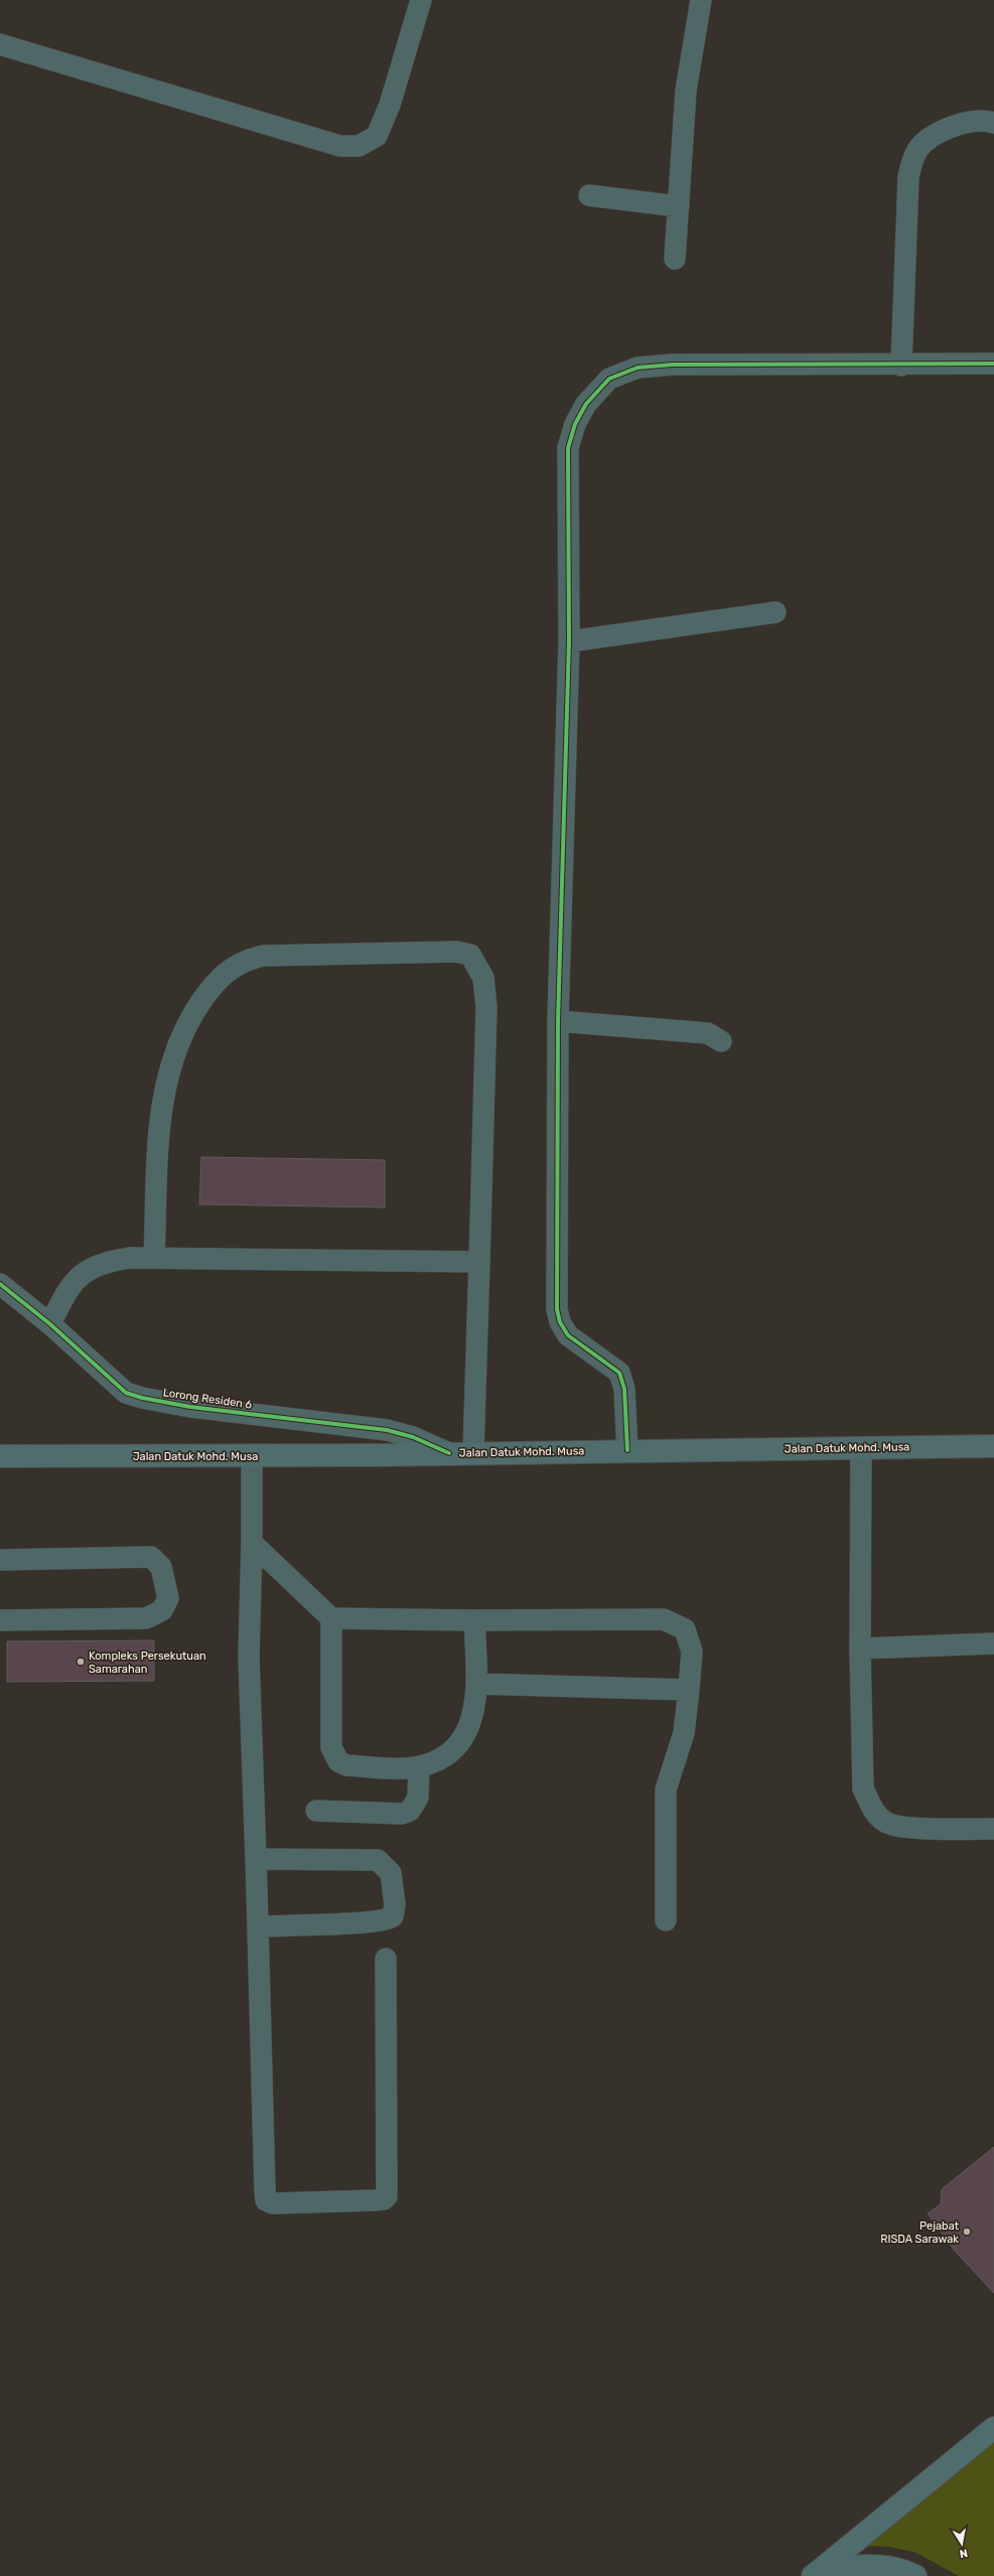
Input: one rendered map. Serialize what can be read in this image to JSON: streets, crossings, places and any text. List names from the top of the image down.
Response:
{
  "streets": {
    "main road": ["Jalan Datuk Mohd. Musa"],
    "street": ["Lorong Residen 6"]
  },
  "crossings": [
    ["Lorong Residen 6", "Jalan Datuk Mohd. Musa"]
  ],
  "places": ["Kompleks Persekutuan Samarahan", "Pejabat RISDA Sarawak"],
  "north": "bottom"
}
